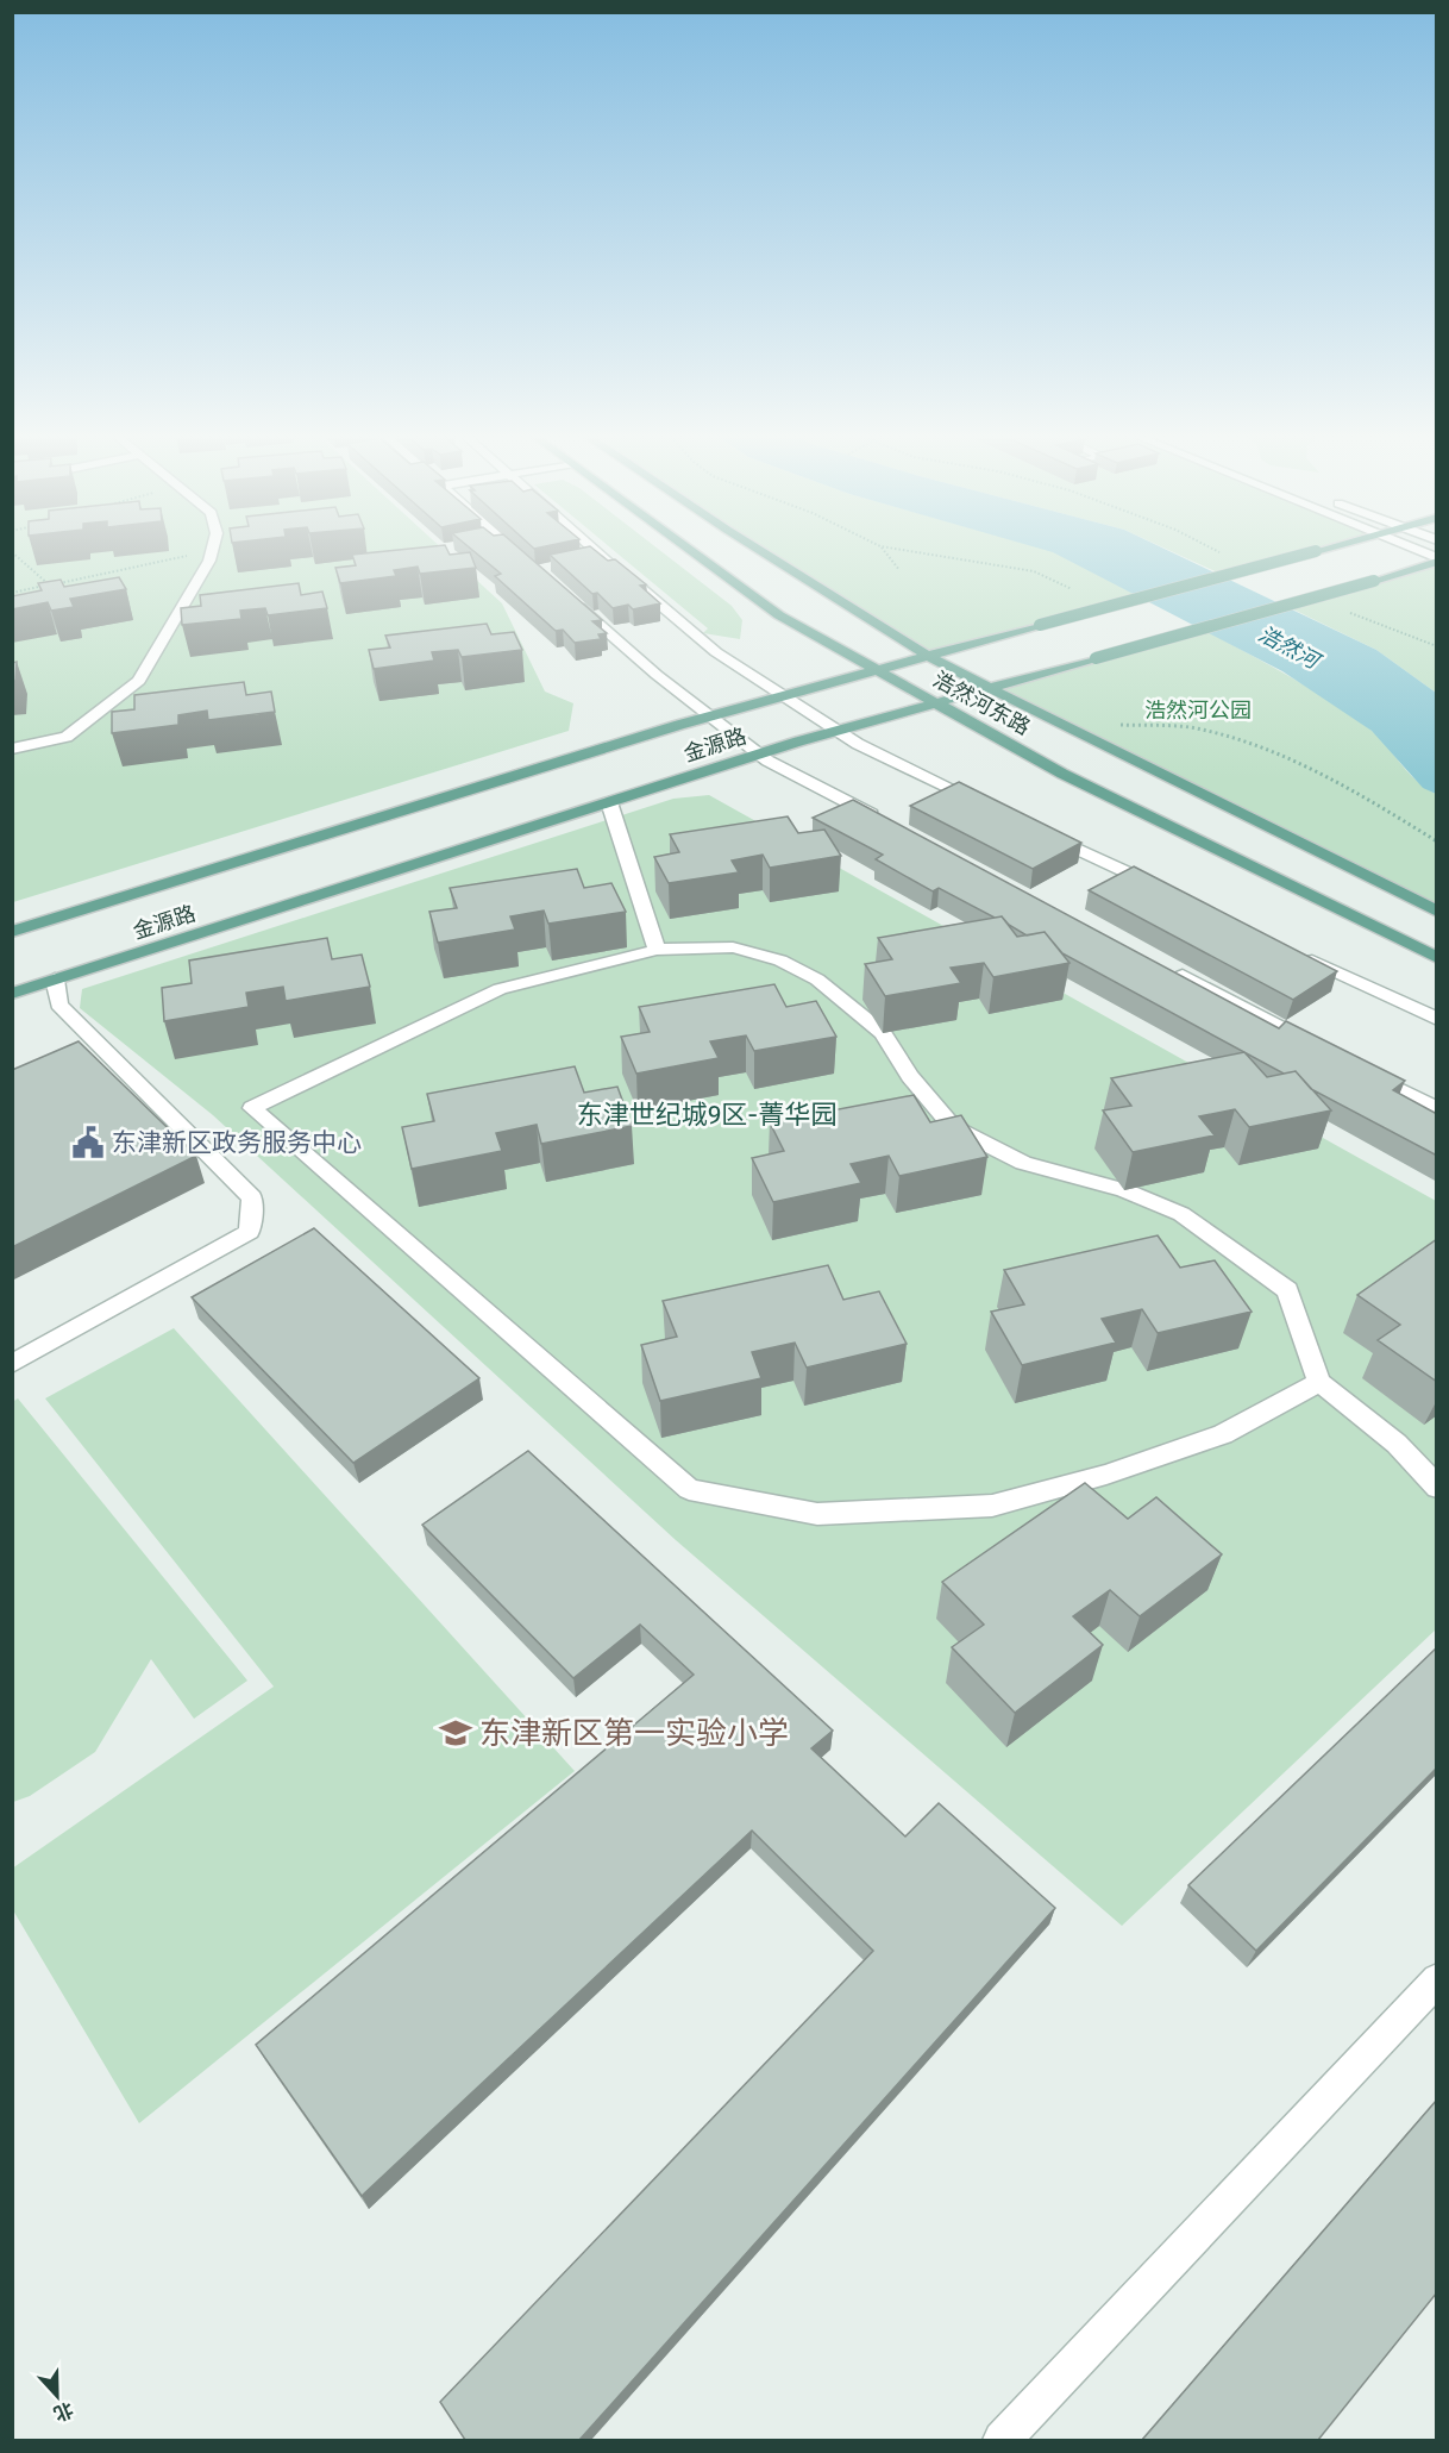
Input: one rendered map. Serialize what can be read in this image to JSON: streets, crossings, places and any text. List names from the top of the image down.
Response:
{
  "streets": {
    "main road": ["浩然河东路", "金源路"]
  },
  "crossings": [
    ["浩然河东路", "金源路"]
  ],
  "districts": ["东津世纪城9区-菁华园"],
  "water": ["浩然河"],
  "parks": ["浩然河公园"],
  "places": {
    "public building": ["东津新区政务服务中心"],
    "school or university": ["东津新区第一实验小学"]
  },
  "north": "bottom"
}
